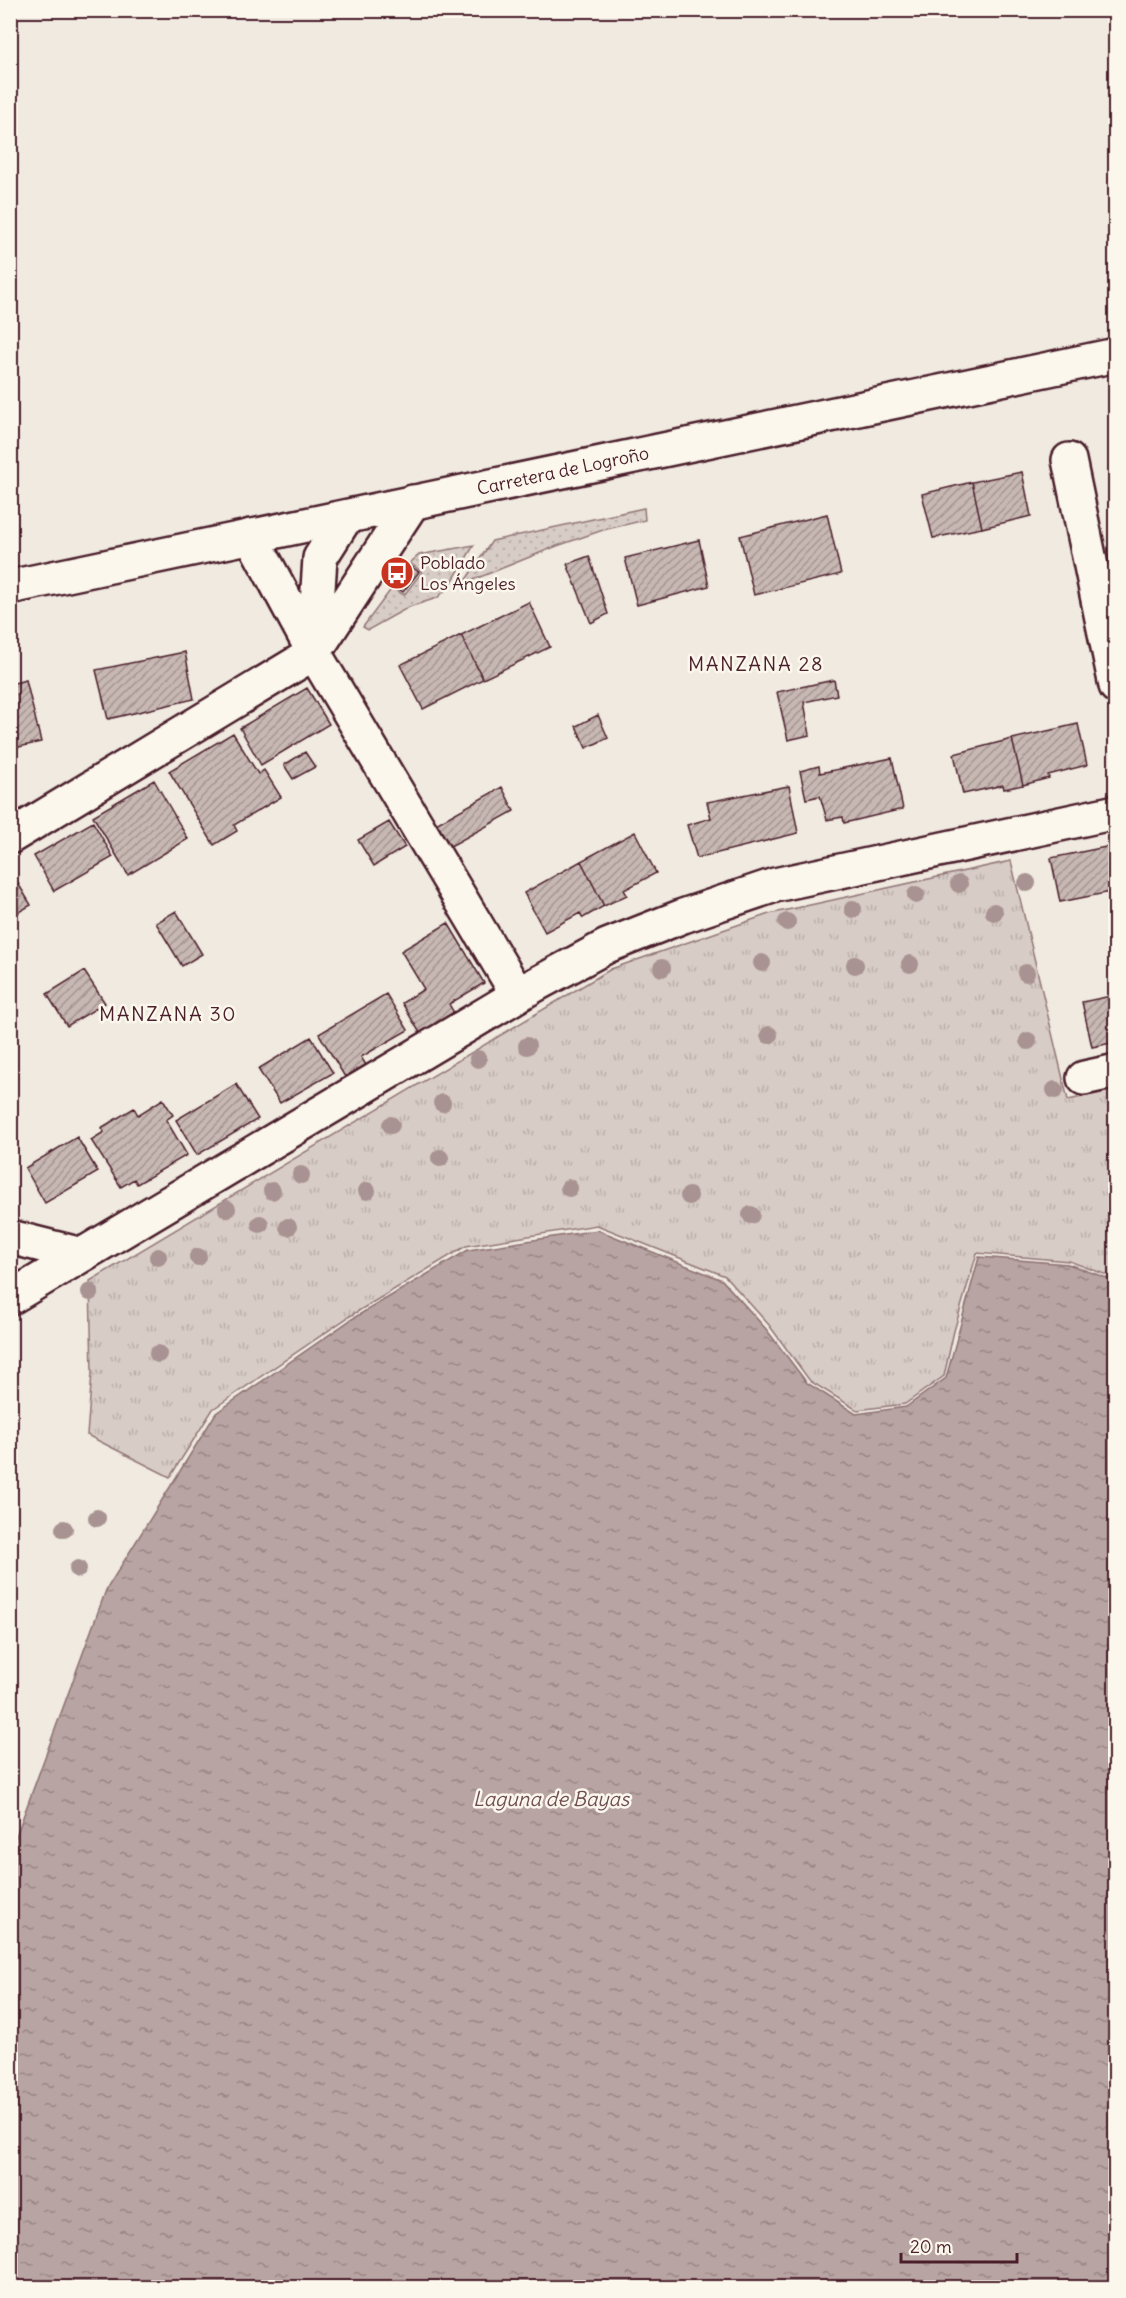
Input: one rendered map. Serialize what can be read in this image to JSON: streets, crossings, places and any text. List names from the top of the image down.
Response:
{
  "streets": {
    "street": ["Carretera de Logroño"]
  },
  "districts": ["MANZANA 28", "MANZANA 30"],
  "water": ["Laguna de Bayas"],
  "places": {
    "bus stop": ["Poblado Los Ángeles"]
  },
  "scale_bar": "20 m"
}
